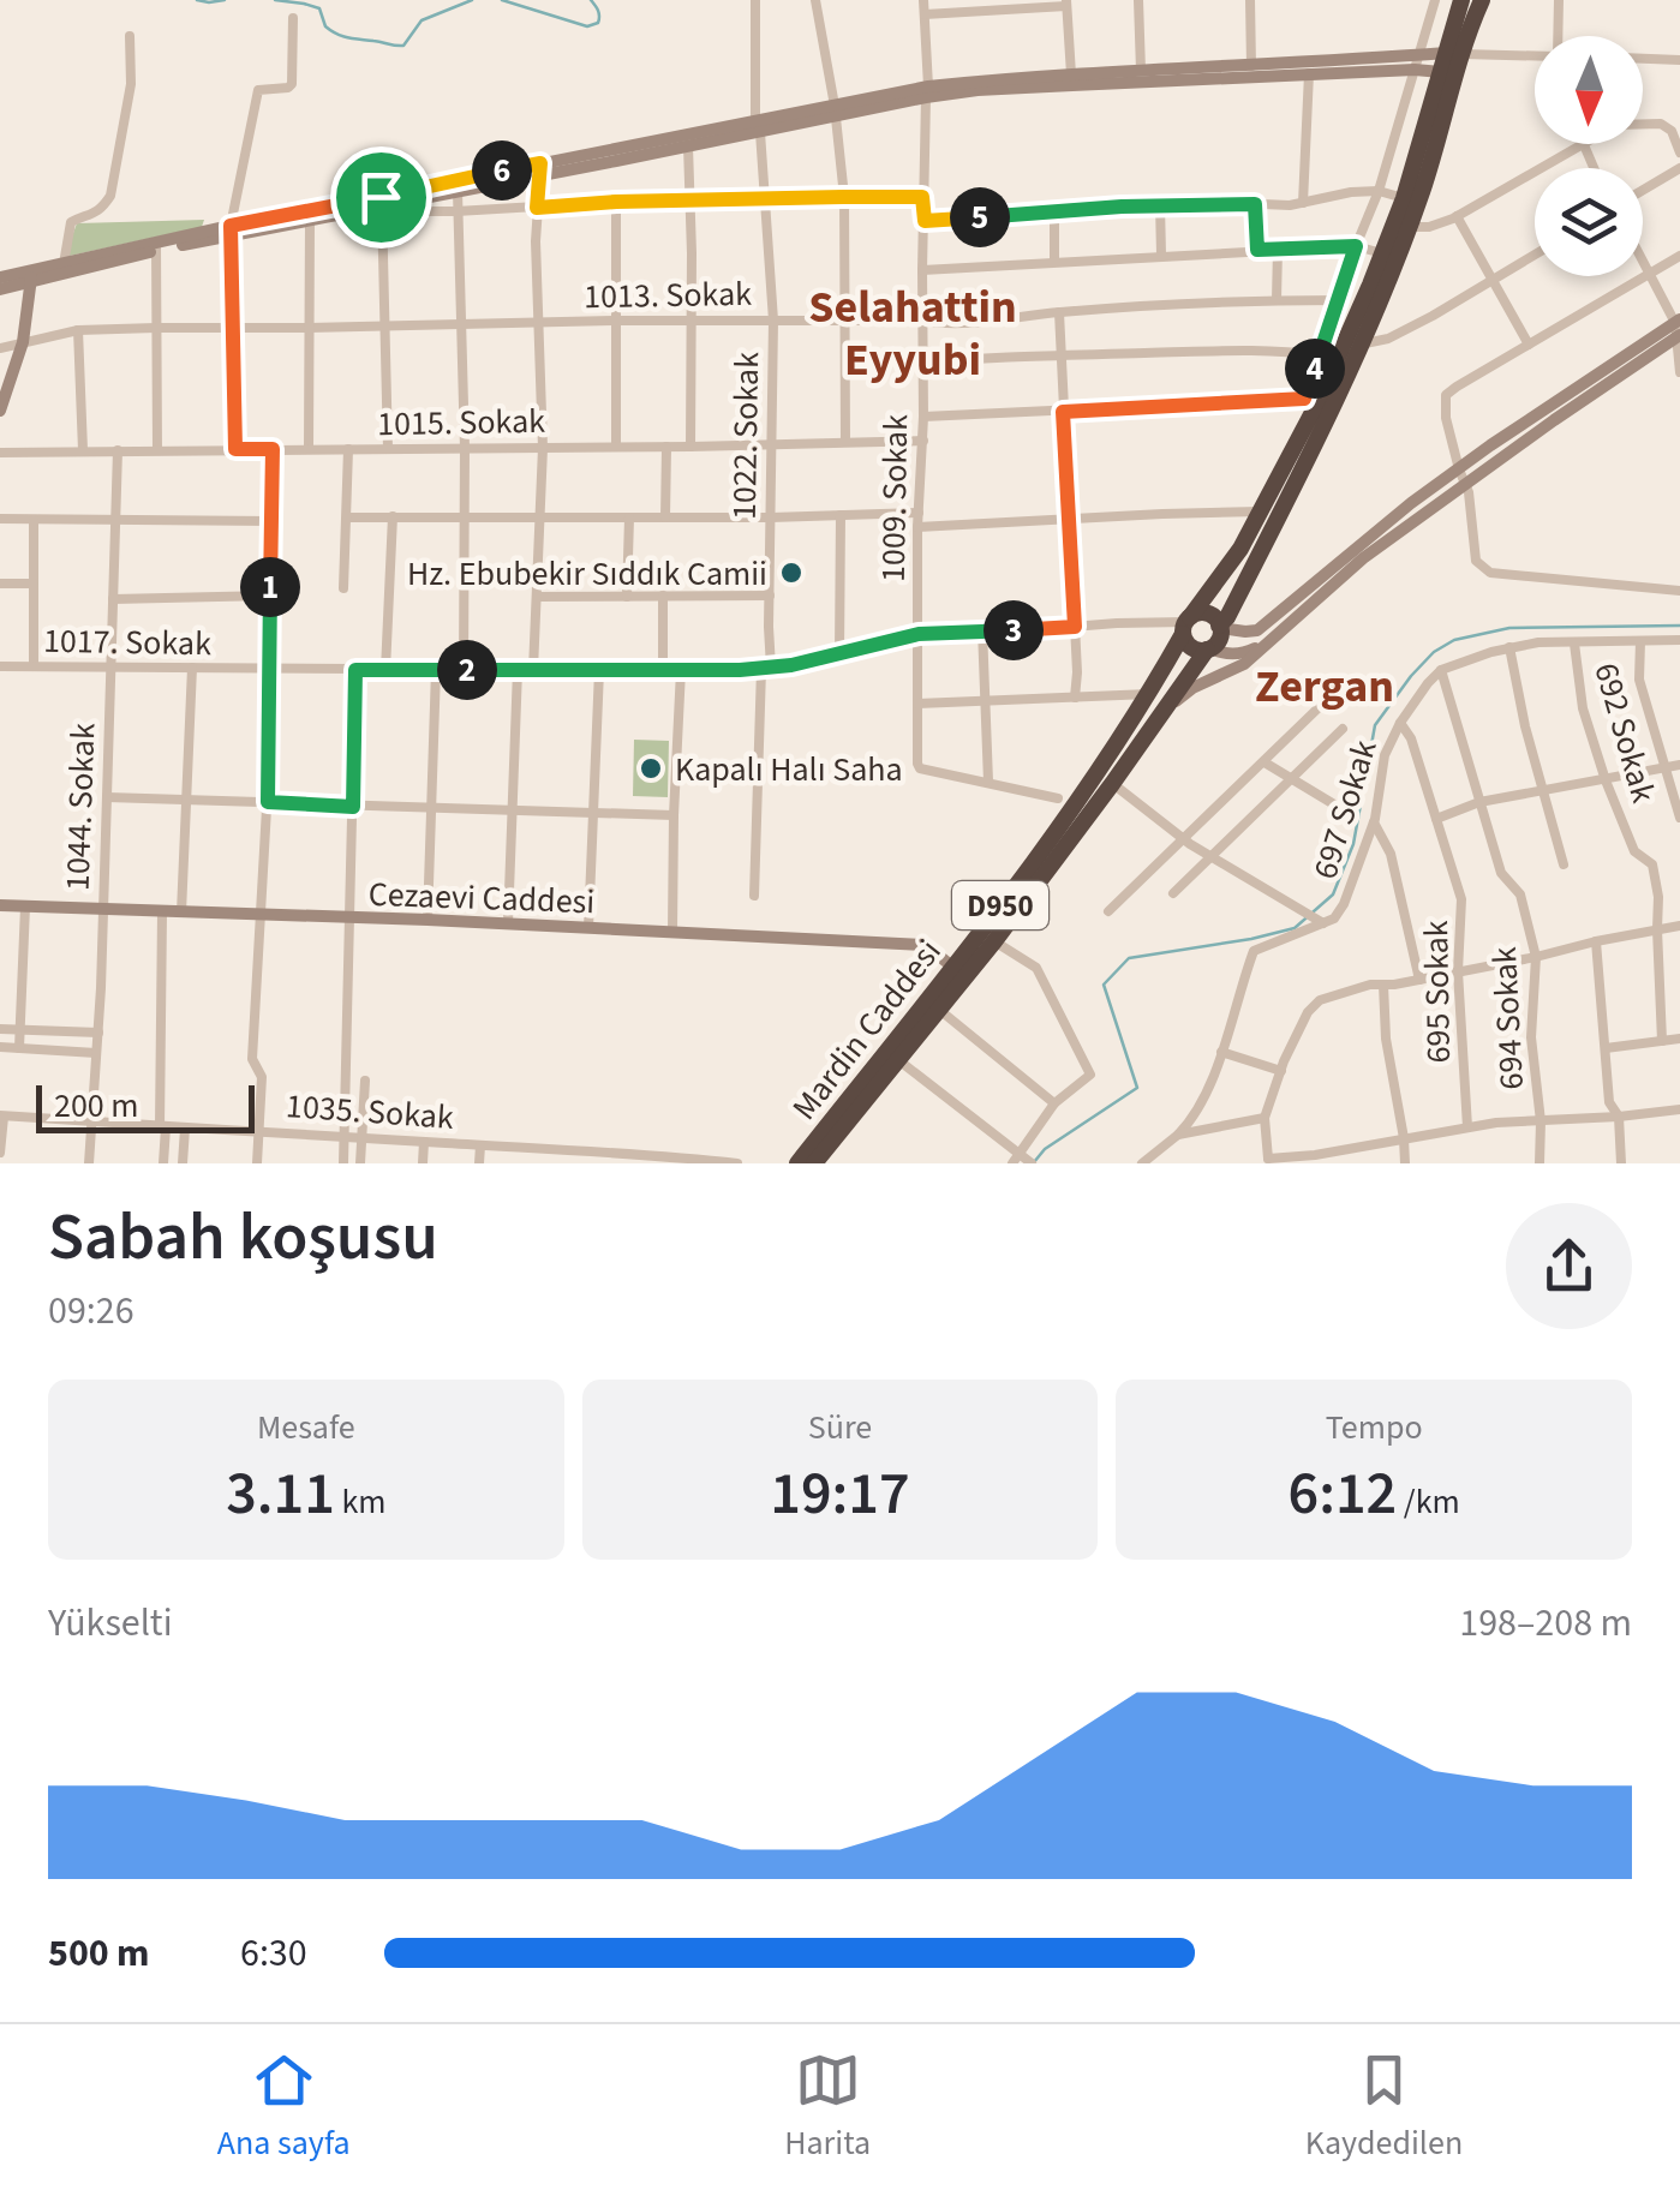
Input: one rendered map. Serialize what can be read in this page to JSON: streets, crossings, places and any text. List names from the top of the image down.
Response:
{
  "streets": {
    "highway": ["D950", "Mardin Caddesi"],
    "street": [
      "1013. Sokak",
      "1015. Sokak",
      "1022. Sokak",
      "1009. Sokak",
      "1017. Sokak",
      "692 Sokak",
      "1044. Sokak",
      "697 Sokak",
      "Cezaevi Caddesi",
      "695 Sokak",
      "694 Sokak",
      "1035. Sokak"
    ]
  },
  "crossings": [
    ["1013. Sokak", "1022. Sokak"],
    ["1013. Sokak", "1009. Sokak"],
    ["1015. Sokak", "1022. Sokak"],
    ["1015. Sokak", "1009. Sokak"],
    ["1015. Sokak", "1044. Sokak"],
    ["1022. Sokak", "1017. Sokak"],
    ["1009. Sokak", "1017. Sokak"],
    ["1017. Sokak", "1044. Sokak"],
    ["1017. Sokak", "Mardin Caddesi"],
    ["1044. Sokak", "Cezaevi Caddesi"],
    ["1044. Sokak", "1035. Sokak"],
    ["697 Sokak", "695 Sokak"],
    ["697 Sokak", "694 Sokak"],
    ["Cezaevi Caddesi", "Mardin Caddesi"]
  ],
  "districts": ["Selahattin Eyyubi", "Zergan"],
  "places": ["Hz. Ebubekir Sıddık Camii", "Kapalı Halı Saha"],
  "scale_bar": "200 m",
  "north": "bottom",
  "page": {
    "pins": [
      "6",
      "5",
      "4",
      "1",
      "3",
      "2"
    ],
    "scale": "200 m",
    "heading": ["Sabah koşusu", "09:26"],
    "stats": [
      ["Mesafe", "3.11 km"],
      ["Süre", "19:17"],
      ["Tempo", "6:12 /km"]
    ],
    "chart": ["Yükselti", "198–208 m"],
    "list": [
      {
        "name": "500 m",
        "note": "6:30"
      }
    ],
    "tabs": ["Ana sayfa", "Harita", "Kaydedilen"]
  }
}
